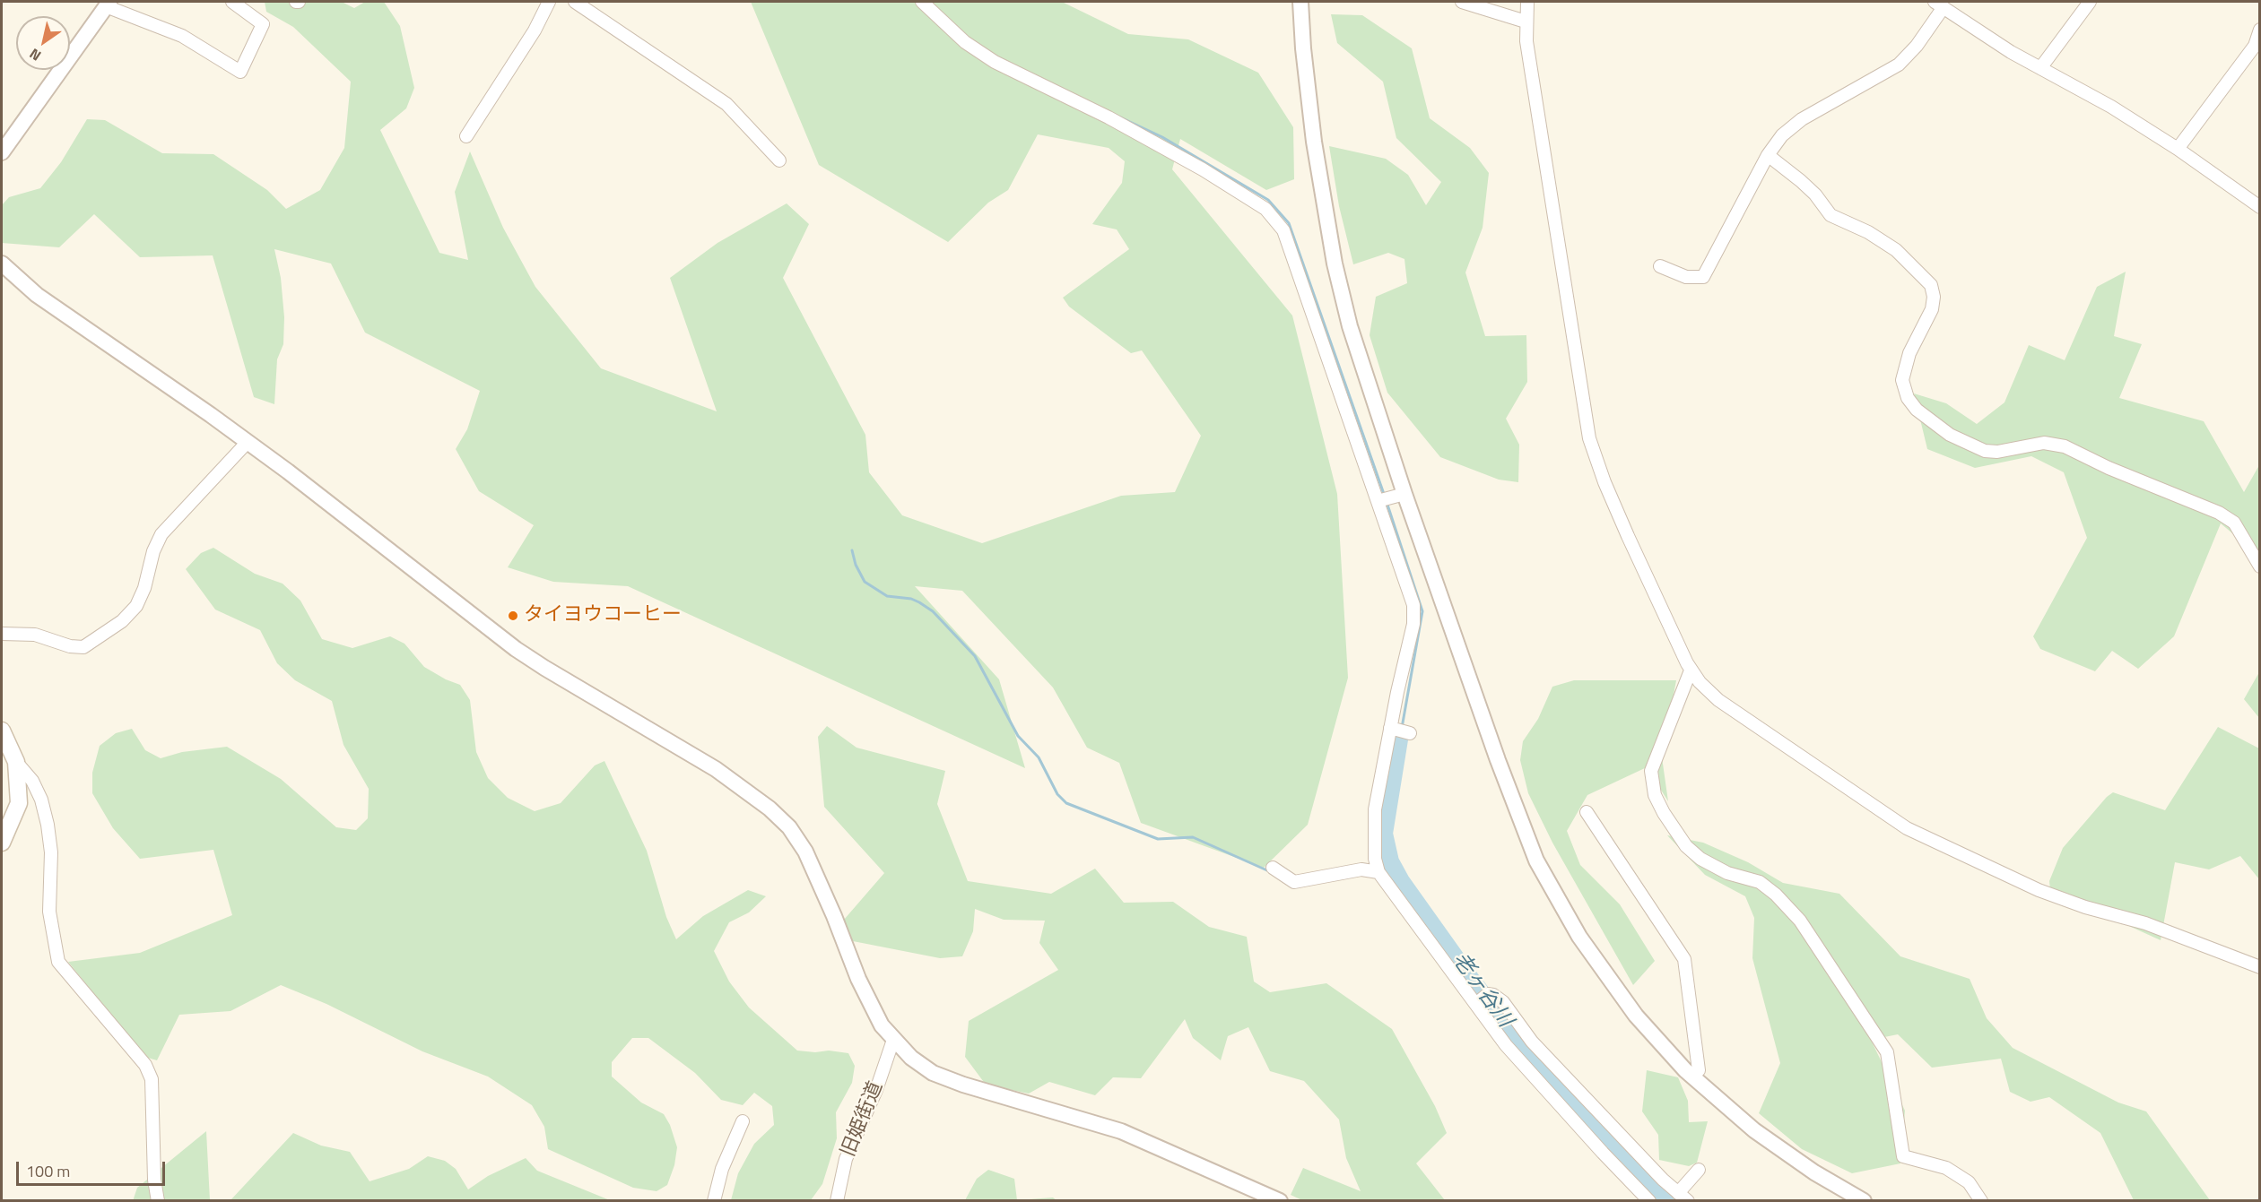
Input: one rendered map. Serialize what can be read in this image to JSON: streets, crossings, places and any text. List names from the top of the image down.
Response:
{
  "streets": {
    "street": ["旧姫街道"]
  },
  "water": ["老ヶ谷川"],
  "places": ["タイヨウコーヒー"],
  "scale_bar": "100 m",
  "north": "bottom left"
}
